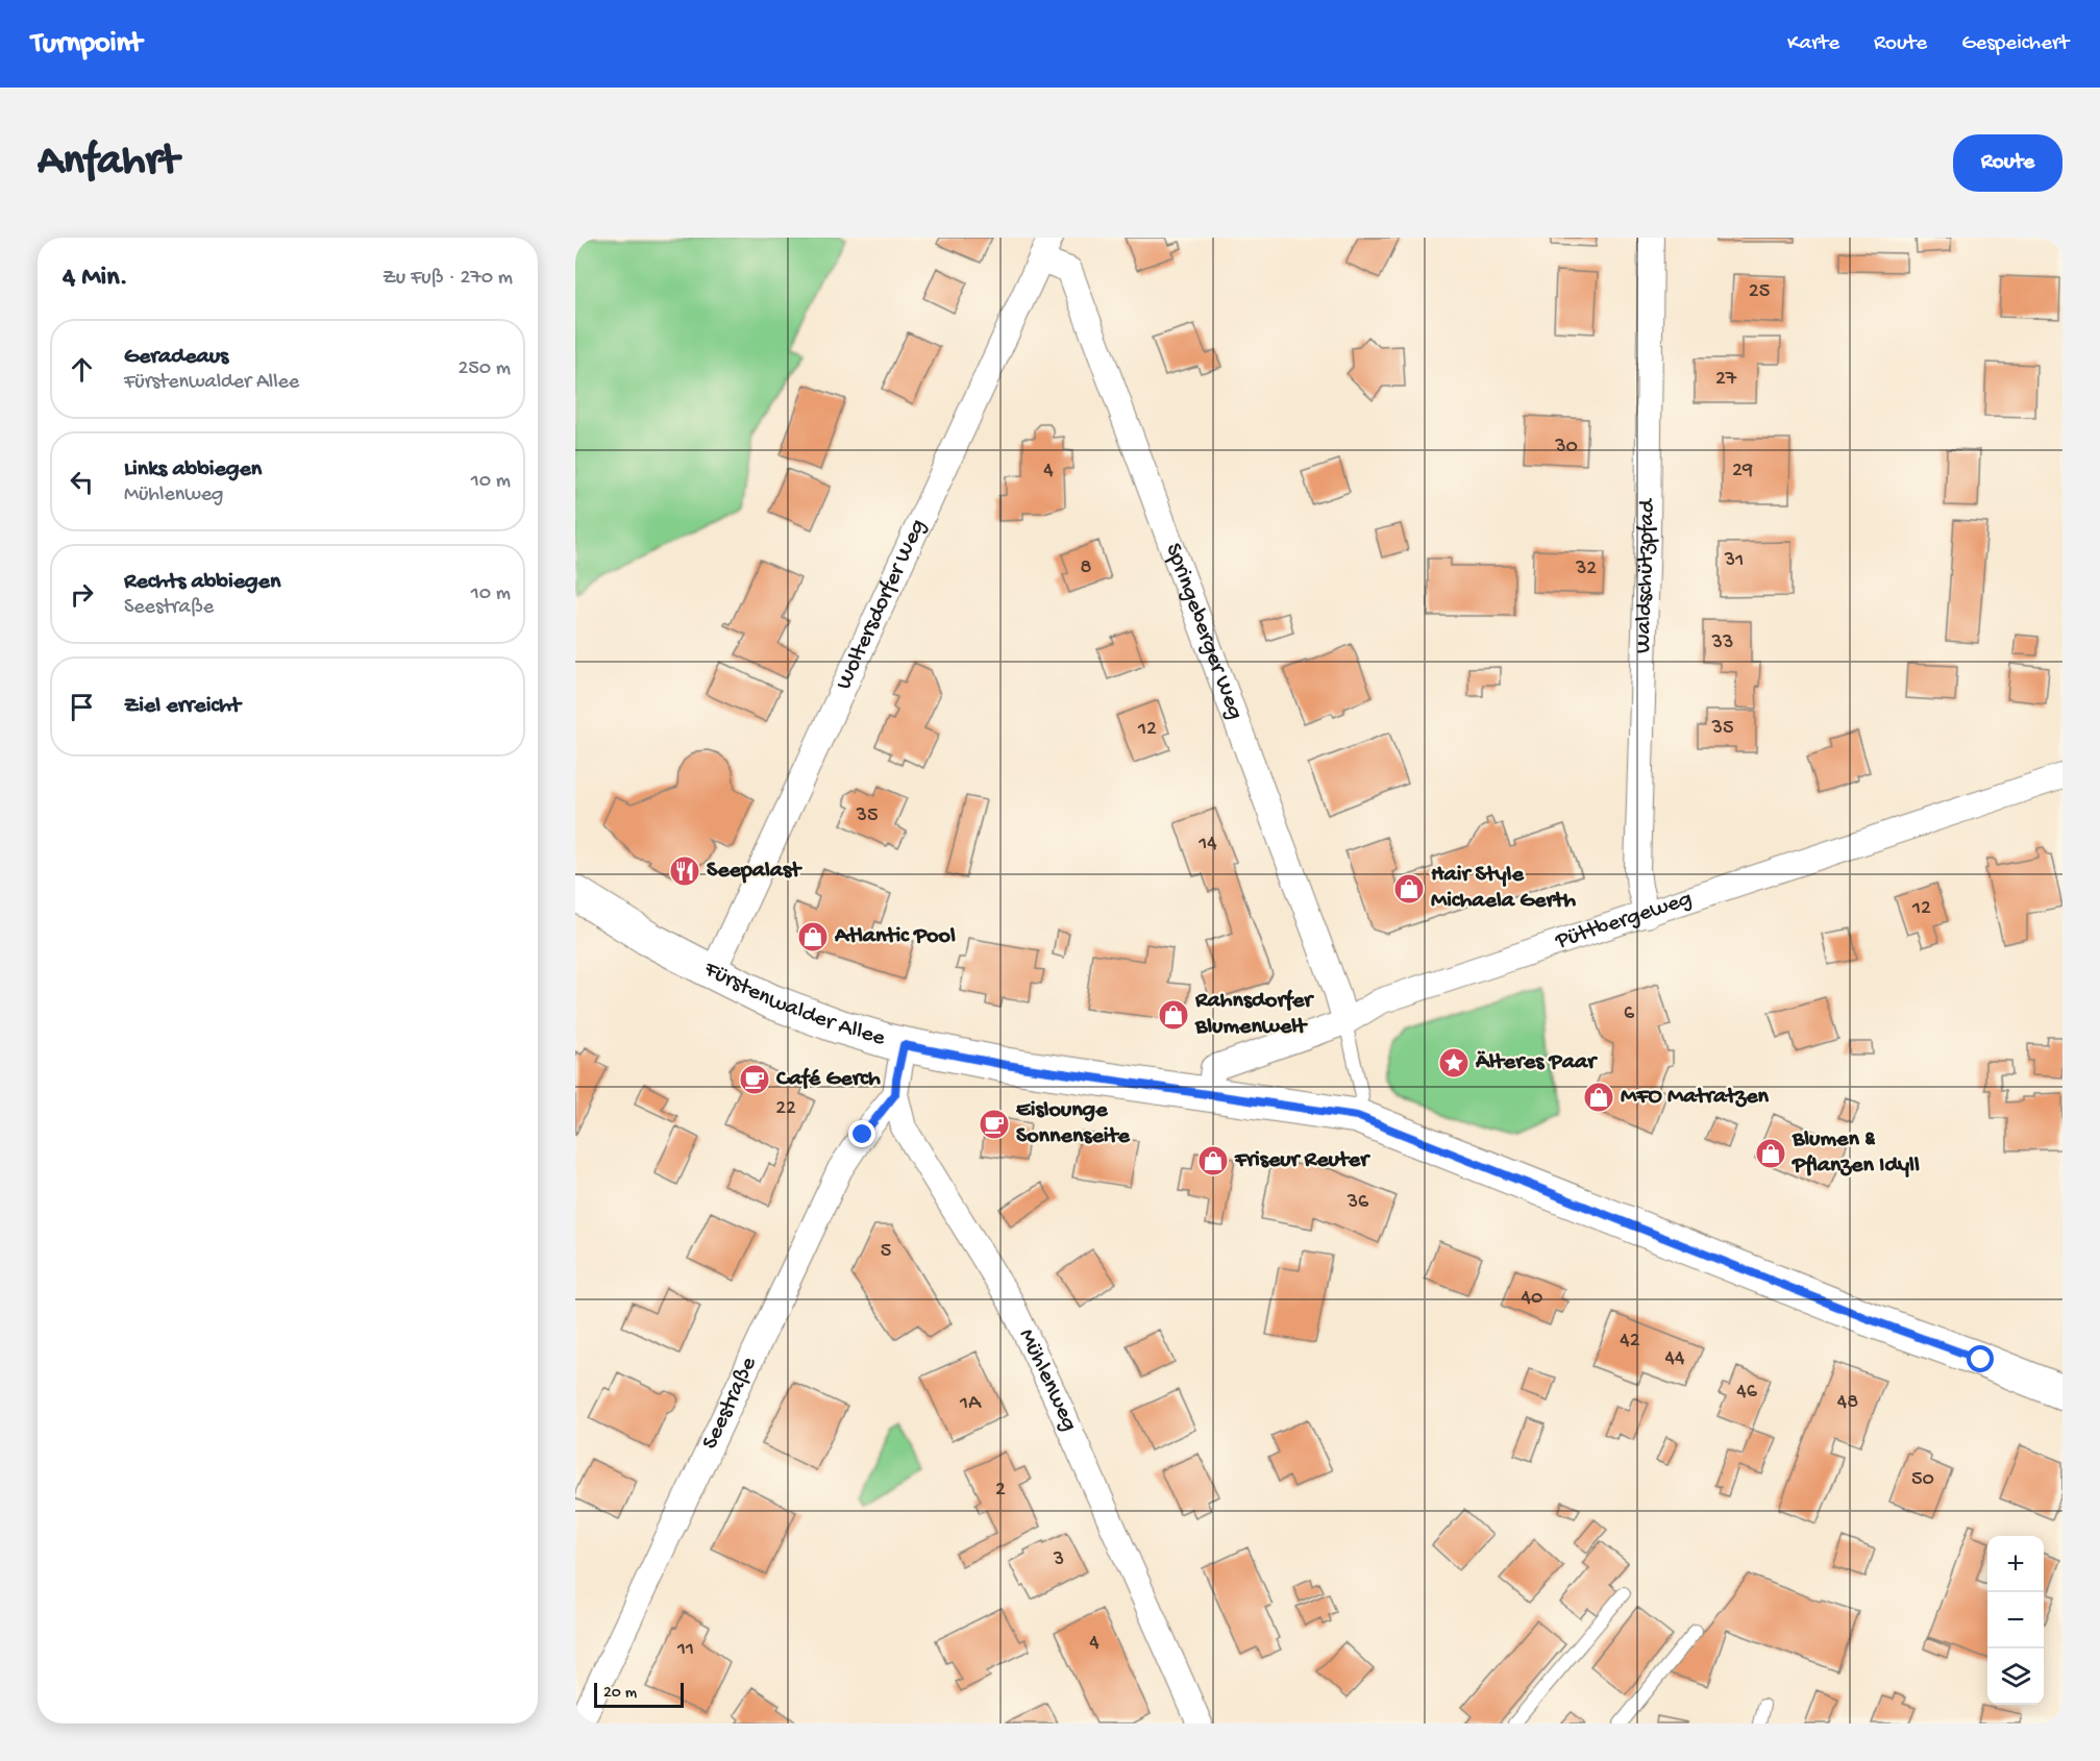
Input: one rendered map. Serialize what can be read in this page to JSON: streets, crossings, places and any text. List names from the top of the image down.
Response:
{
  "streets": {
    "main road": ["Fürstenwalder Allee"],
    "street": [
      "Waldschützpfad",
      "Woltersdorfer Weg",
      "Springeberger Weg",
      "Püttbergeweg",
      "Mühlenweg",
      "Seestraße"
    ]
  },
  "crossings": [
    ["Waldschützpfad", "Püttbergeweg"],
    ["Woltersdorfer Weg", "Springeberger Weg"],
    ["Woltersdorfer Weg", "Fürstenwalder Allee"],
    ["Springeberger Weg", "Püttbergeweg"],
    ["Püttbergeweg", "Fürstenwalder Allee"],
    ["Fürstenwalder Allee", "Mühlenweg"],
    ["Mühlenweg", "Seestraße"]
  ],
  "places": {
    "restaurant": ["Seepalast"],
    "shop": [
      "Hair Style Michaela Gerth",
      "Atlantic Pool",
      "Rahnsdorfer Blumenwelt",
      "MFO Matratzen",
      "Blumen & Pflanzen Idyll",
      "Friseur Reuter"
    ],
    "place": ["Älteres Paar"],
    "cafe": ["Café Gerch", "Eislounge Sonnenseite"]
  },
  "house_numbers": [
    "25",
    "27",
    "30",
    "4",
    "29",
    "31",
    "8",
    "32",
    "33",
    "35",
    "12",
    "35",
    "14",
    "12",
    "6",
    "22",
    "36",
    "5",
    "40",
    "42",
    "44",
    "46",
    "48",
    "1A",
    "50",
    "2",
    "3",
    "4",
    "11"
  ],
  "scale_bar": "20 m",
  "page": {
    "header": "Turnpoint",
    "nav": ["Karte", "Route", "Gespeichert"],
    "buttons": "Route",
    "title": "Anfahrt",
    "heading": ["4 Min.", "Zu Fuß · 270 m"],
    "list": [
      ["Geradeaus", "Fürstenwalder Allee", "250 m"],
      ["Links abbiegen", "Mühlenweg", "10 m"],
      ["Rechts abbiegen", "Seestraße", "10 m"],
      "Ziel erreicht"
    ],
    "map_buttons": ["+", "−"],
    "scale": "20 m"
  }
}
